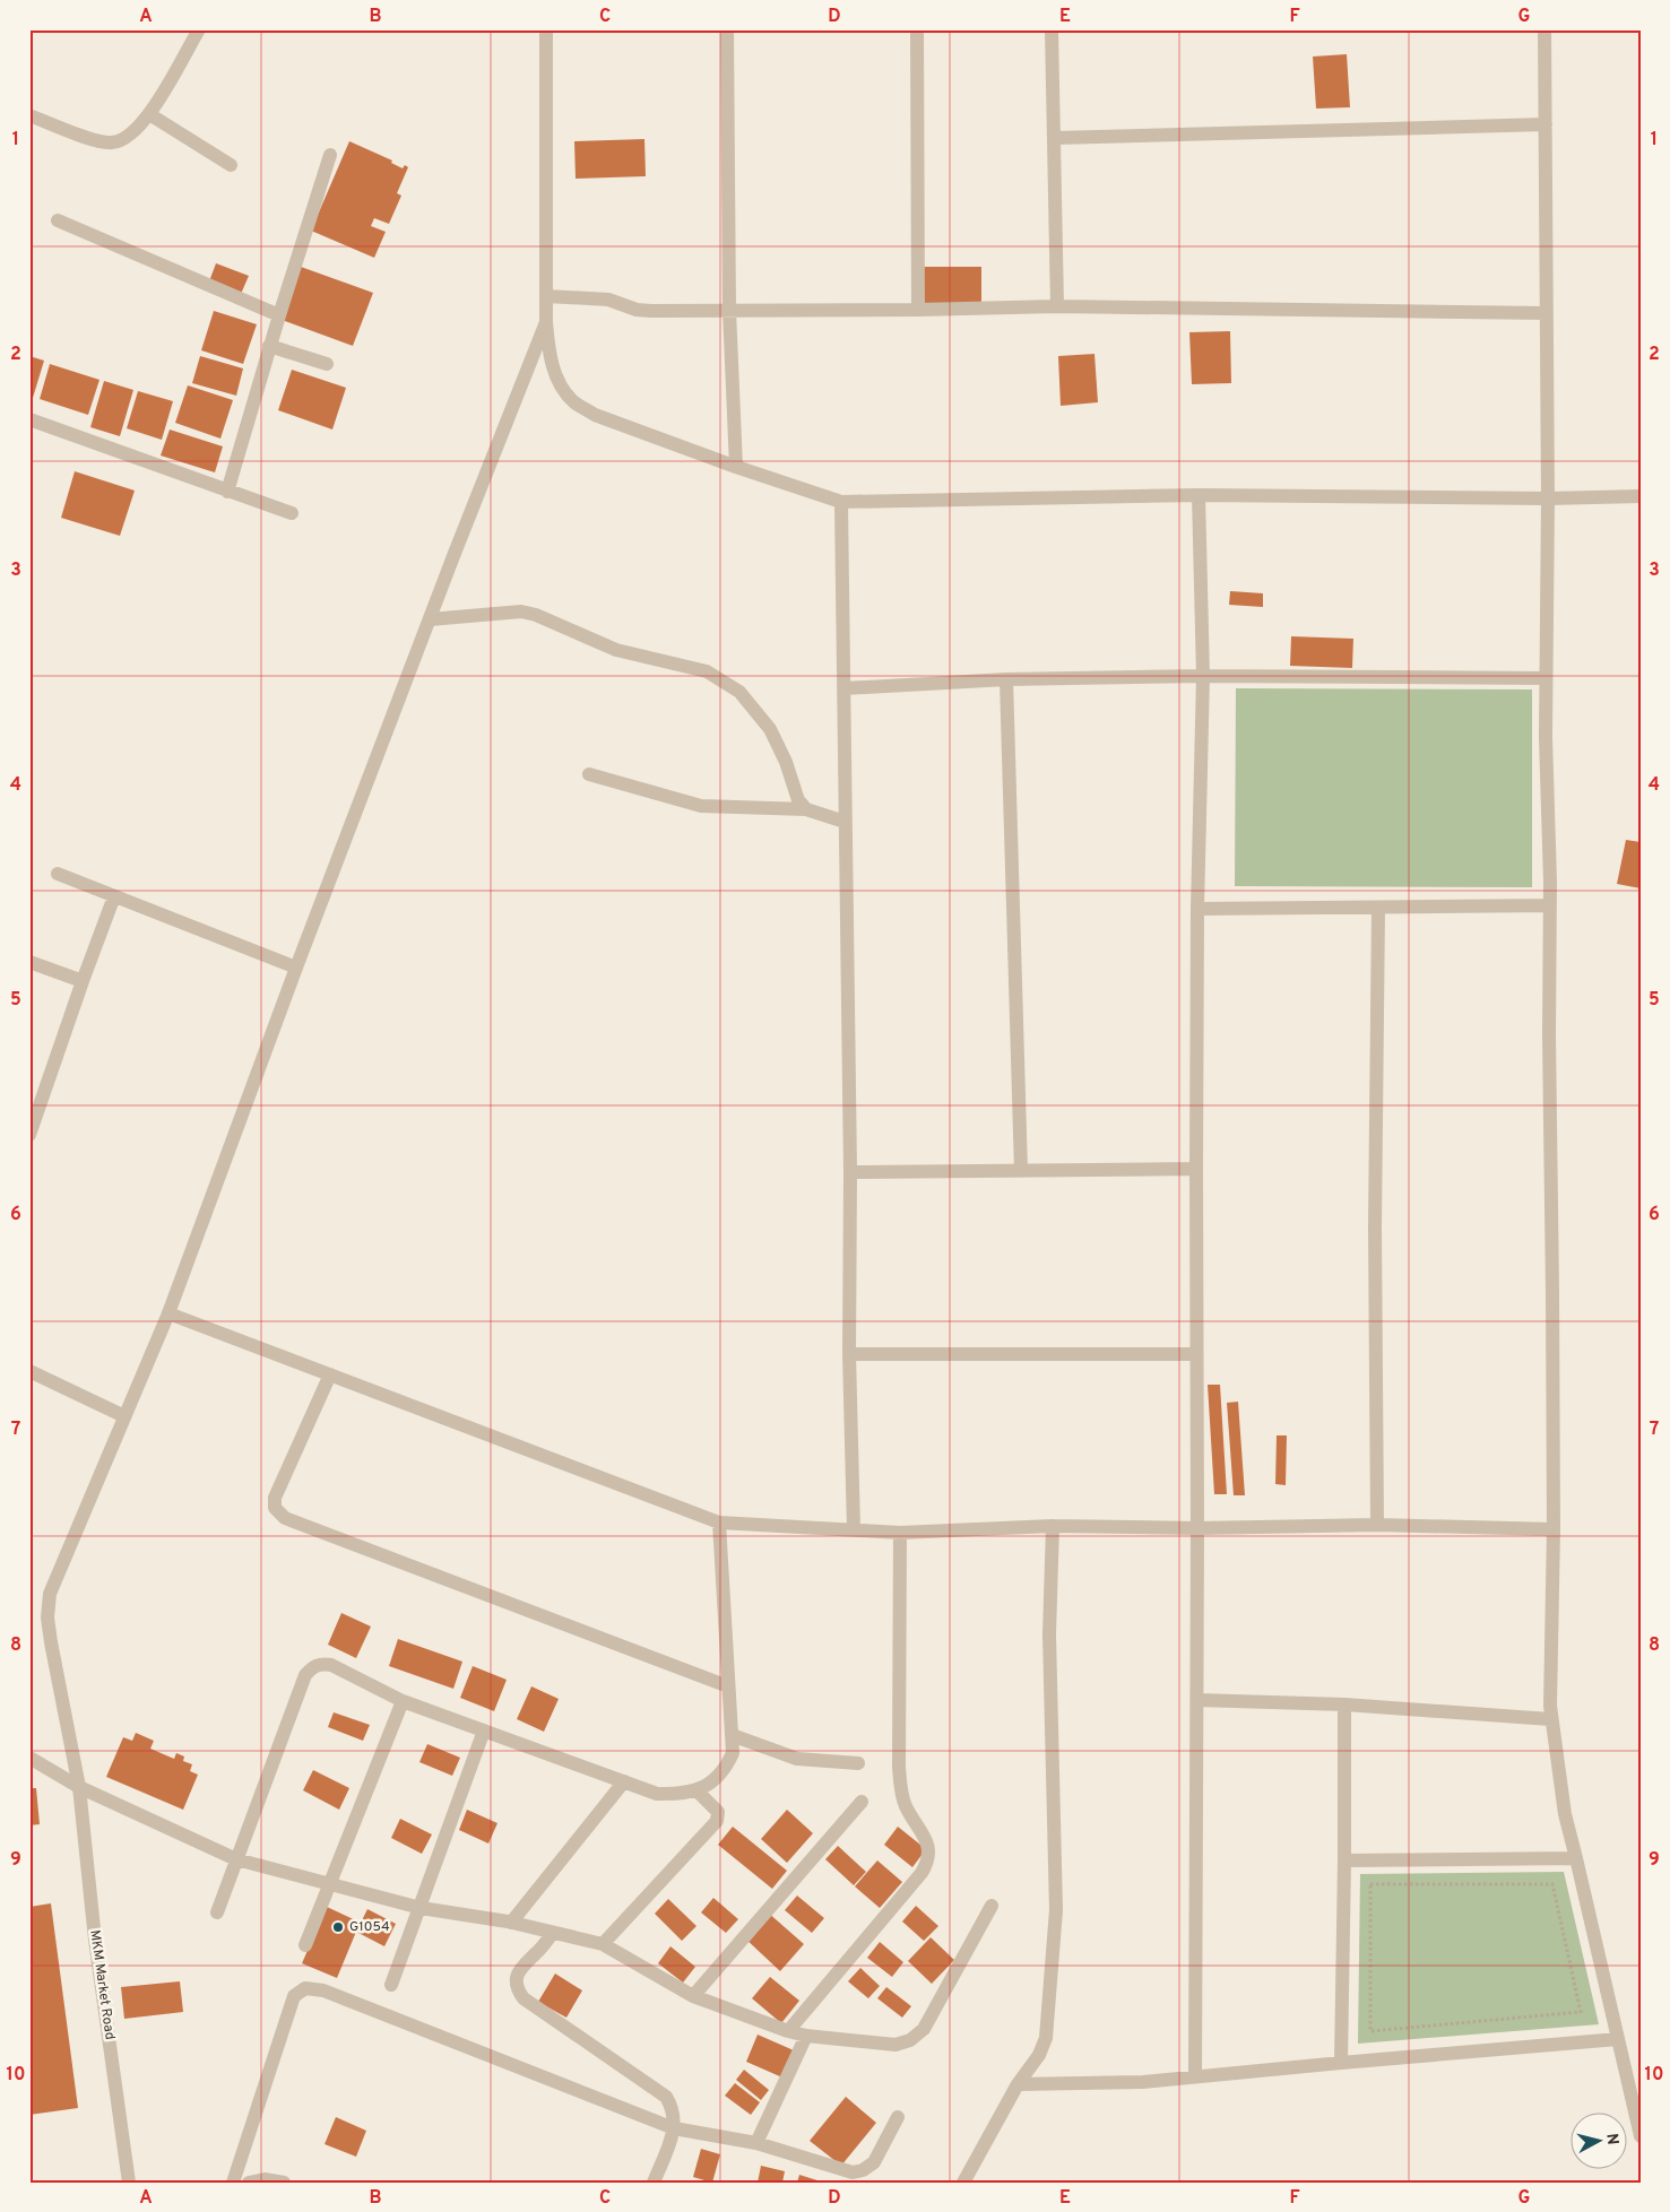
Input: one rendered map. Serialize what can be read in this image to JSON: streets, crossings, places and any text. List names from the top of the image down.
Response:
{
  "streets": {
    "street": ["MKM Market Road"]
  },
  "places": ["G1054"],
  "north": "right",
  "grid": {
    "columns": [
      "A",
      "B",
      "C",
      "D",
      "E",
      "F",
      "G"
    ],
    "rows": [
      "1",
      "2",
      "3",
      "4",
      "5",
      "6",
      "7",
      "8",
      "9",
      "10"
    ]
  }
}
